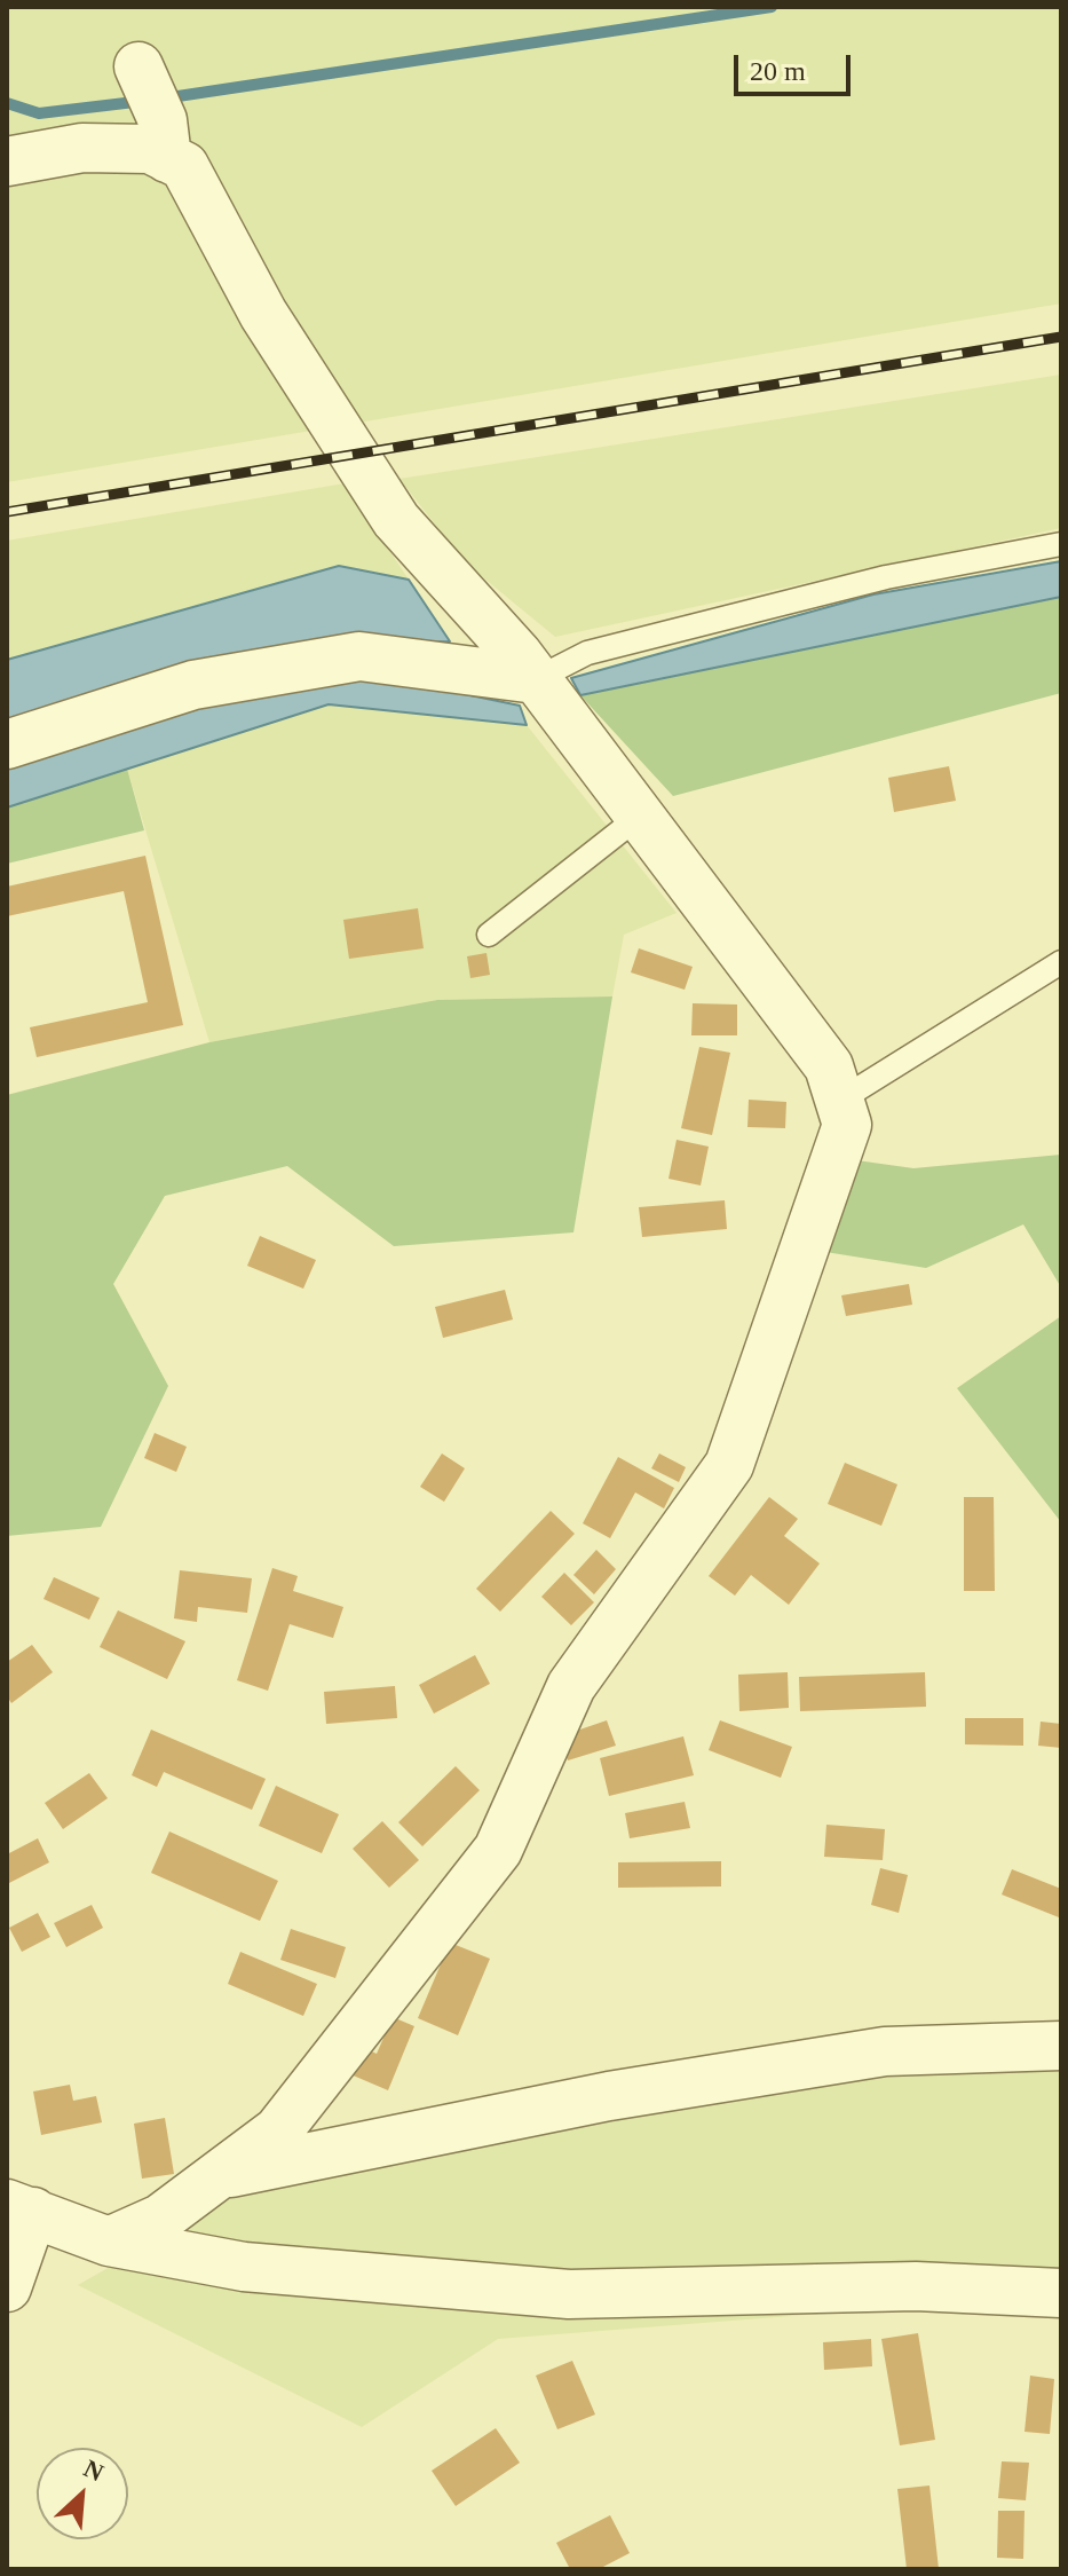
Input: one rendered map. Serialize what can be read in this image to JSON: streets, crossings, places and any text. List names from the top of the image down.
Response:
{
  "scale_bar": "20 m",
  "north": "top right"
}
